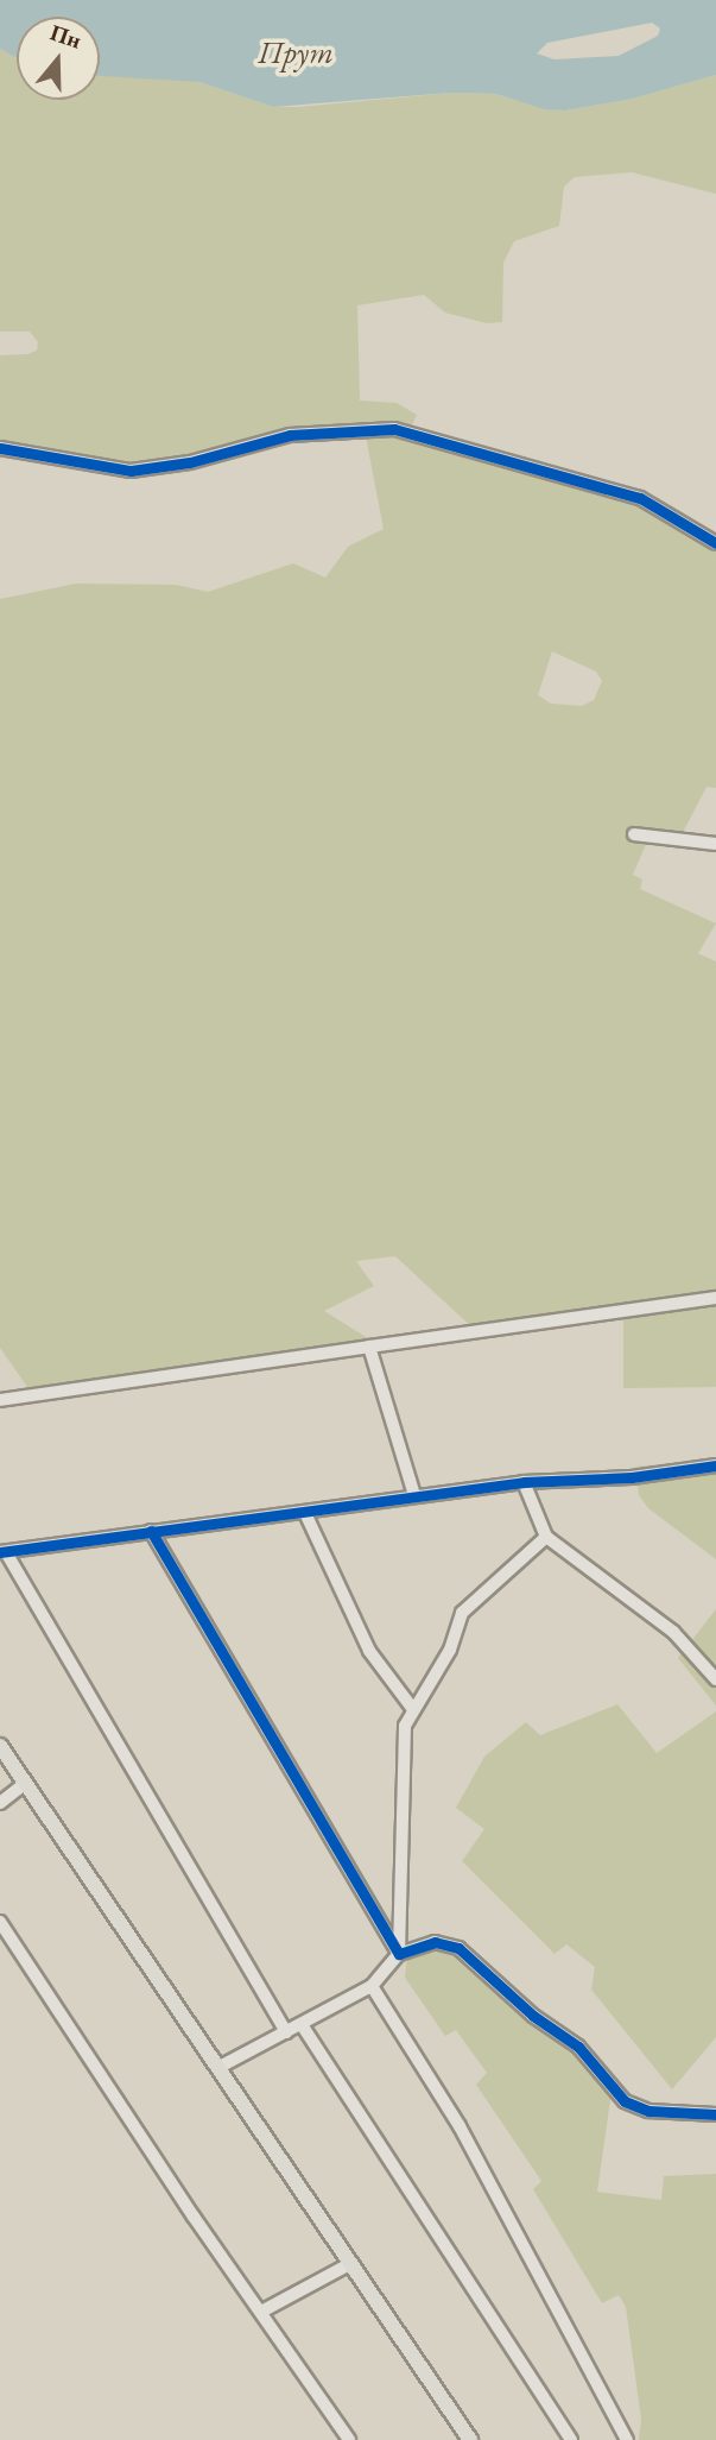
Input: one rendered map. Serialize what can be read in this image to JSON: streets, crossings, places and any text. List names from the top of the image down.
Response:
{
  "water": ["Прут"],
  "north": "top"
}
